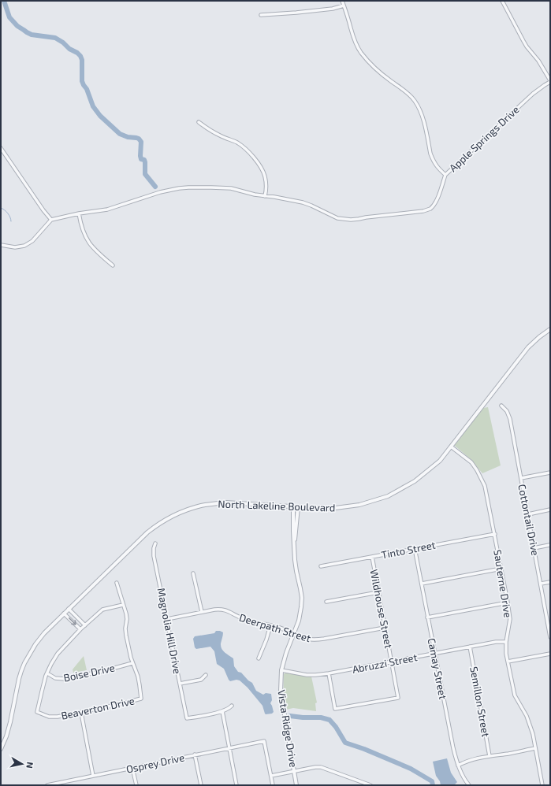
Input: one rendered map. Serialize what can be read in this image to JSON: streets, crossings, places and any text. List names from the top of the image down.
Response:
{
  "streets": {
    "street": [
      "Apple Springs Drive",
      "North Lakeline Boulevard",
      "Cottontail Drive",
      "Tinto Street",
      "Sauterne Drive",
      "Wildhouse Street",
      "Deerpath Street",
      "Magnolia Hill Drive",
      "Abruzzi Street",
      "Camay Street",
      "Boise Drive",
      "Semillon Street",
      "Beaverton Drive",
      "Vista Ridge Drive",
      "Osprey Drive"
    ]
  },
  "crossings": [
    ["North Lakeline Boulevard", "Sauterne Drive"],
    ["North Lakeline Boulevard", "Vista Ridge Drive"],
    ["Tinto Street", "Sauterne Drive"],
    ["Tinto Street", "Wildhouse Street"],
    ["Tinto Street", "Camay Street"],
    ["Sauterne Drive", "Abruzzi Street"],
    ["Wildhouse Street", "Deerpath Street"],
    ["Wildhouse Street", "Abruzzi Street"],
    ["Deerpath Street", "Magnolia Hill Drive"],
    ["Deerpath Street", "Vista Ridge Drive"],
    ["Abruzzi Street", "Camay Street"],
    ["Abruzzi Street", "Semillon Street"],
    ["Abruzzi Street", "Vista Ridge Drive"],
    ["Boise Drive", "Beaverton Drive"]
  ],
  "north": "right"
}
